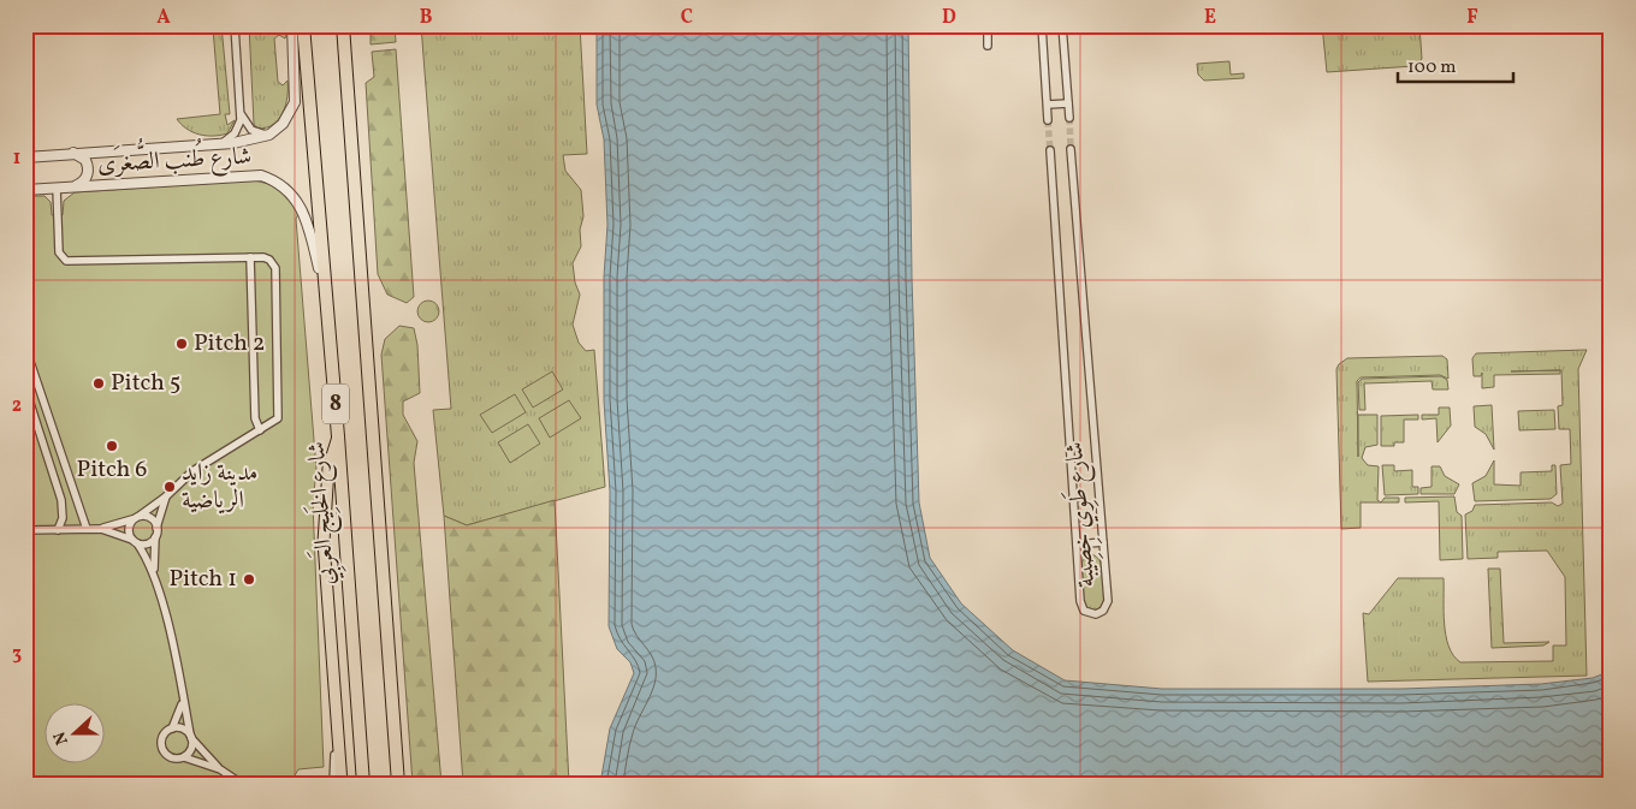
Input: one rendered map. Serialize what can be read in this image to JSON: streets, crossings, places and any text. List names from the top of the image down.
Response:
{
  "streets": {
    "highway": ["8", "شارع الخَلِيج العَربِي"],
    "street": ["شارع طُنب الصُّغرَى", "شارع طَوِي خِصِيبة"]
  },
  "crossings": [
    ["شارع طُنب الصُّغرَى", "شارع الخَلِيج العَربِي"]
  ],
  "places": [
    "Pitch 2",
    "Pitch 5",
    "Pitch 6",
    "مدينة زايد الرياضية",
    "Pitch 1"
  ],
  "scale_bar": "100 m",
  "north": "left",
  "grid": {
    "columns": [
      "A",
      "B",
      "C",
      "D",
      "E",
      "F"
    ],
    "rows": ["1", "2", "3"]
  }
}
